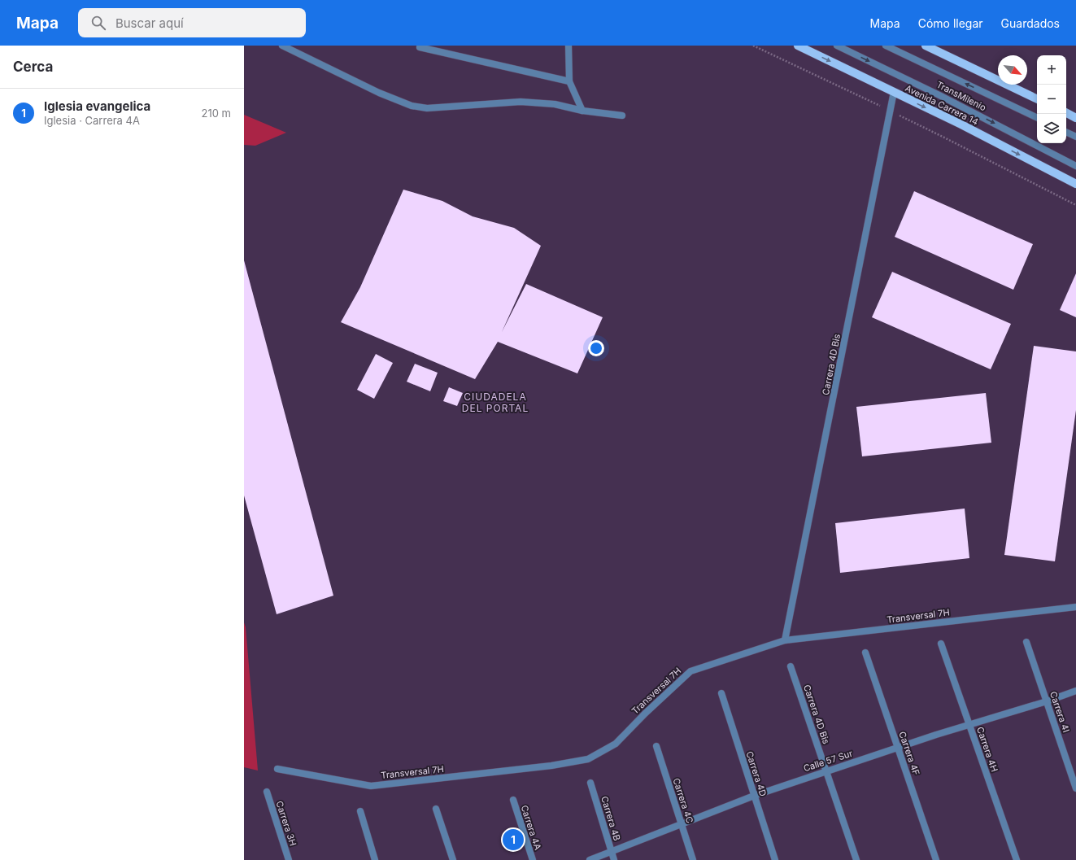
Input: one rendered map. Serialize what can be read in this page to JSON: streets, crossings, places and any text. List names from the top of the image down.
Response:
{
  "streets": {
    "main road": ["Avenida Carrera 14"],
    "street": [
      "TransMilenio",
      "Carrera 4D Bis",
      "Transversal 7H",
      "Carrera 4I",
      "Carrera 4H",
      "Carrera 4F",
      "Calle 57 Sur",
      "Carrera 4D",
      "Carrera 4C",
      "Carrera 4B",
      "Carrera 3H",
      "Carrera 4A"
    ]
  },
  "crossings": [
    ["Avenida Carrera 14", "Carrera 4D Bis"],
    ["Carrera 4D Bis", "Transversal 7H"],
    ["Carrera 4D Bis", "Calle 57 Sur"],
    ["Carrera 4I", "Calle 57 Sur"],
    ["Carrera 4H", "Calle 57 Sur"],
    ["Carrera 4F", "Calle 57 Sur"],
    ["Calle 57 Sur", "Carrera 4D"],
    ["Calle 57 Sur", "Carrera 4C"],
    ["Calle 57 Sur", "Carrera 4B"]
  ],
  "districts": ["CIUDADELA DEL PORTAL"],
  "north": "bottom right",
  "page": {
    "header": "Mapa",
    "search": "Buscar aquí",
    "nav": ["Mapa", "Cómo llegar", "Guardados"],
    "heading": "Cerca",
    "map_buttons": ["+", "−"],
    "list": [
      {
        "mark": "1",
        "name": "Iglesia evangelica",
        "note": "Iglesia · Carrera 4A",
        "value": "210 m"
      }
    ],
    "pins": "1"
  }
}
